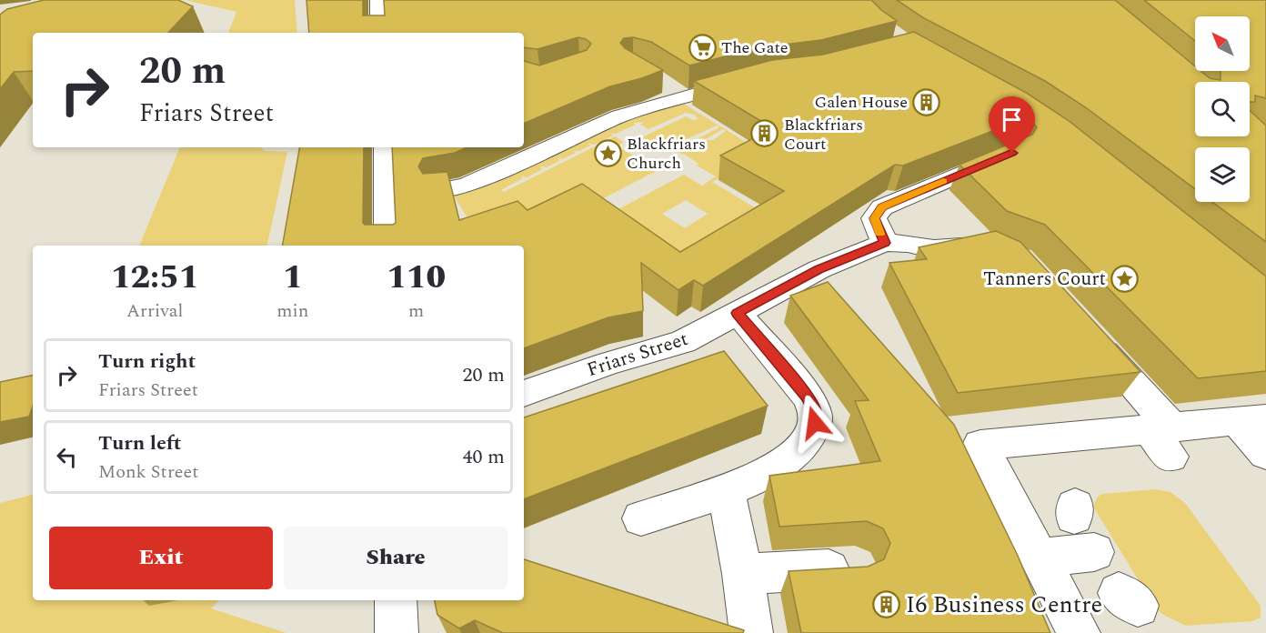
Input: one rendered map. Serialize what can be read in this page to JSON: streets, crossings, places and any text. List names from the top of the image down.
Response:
{
  "streets": {
    "street": ["Friars Street"]
  },
  "places": {
    "supermarket": ["The Gate"],
    "building": ["Galen House", "Blackfriars Court", "I6 Business Centre"],
    "place": ["Blackfriars Church", "Tanners Court"]
  },
  "north": "top left",
  "page": {
    "turn": ["20 m", "Friars Street"],
    "eta": [
      "12:51",
      "Arrival",
      "1",
      "min",
      "110",
      "m"
    ],
    "list": [
      {
        "name": "Turn right",
        "note": "Friars Street",
        "value": "20 m"
      },
      {
        "name": "Turn left",
        "note": "Monk Street",
        "value": "40 m"
      }
    ],
    "buttons": ["Exit", "Share"]
  }
}
